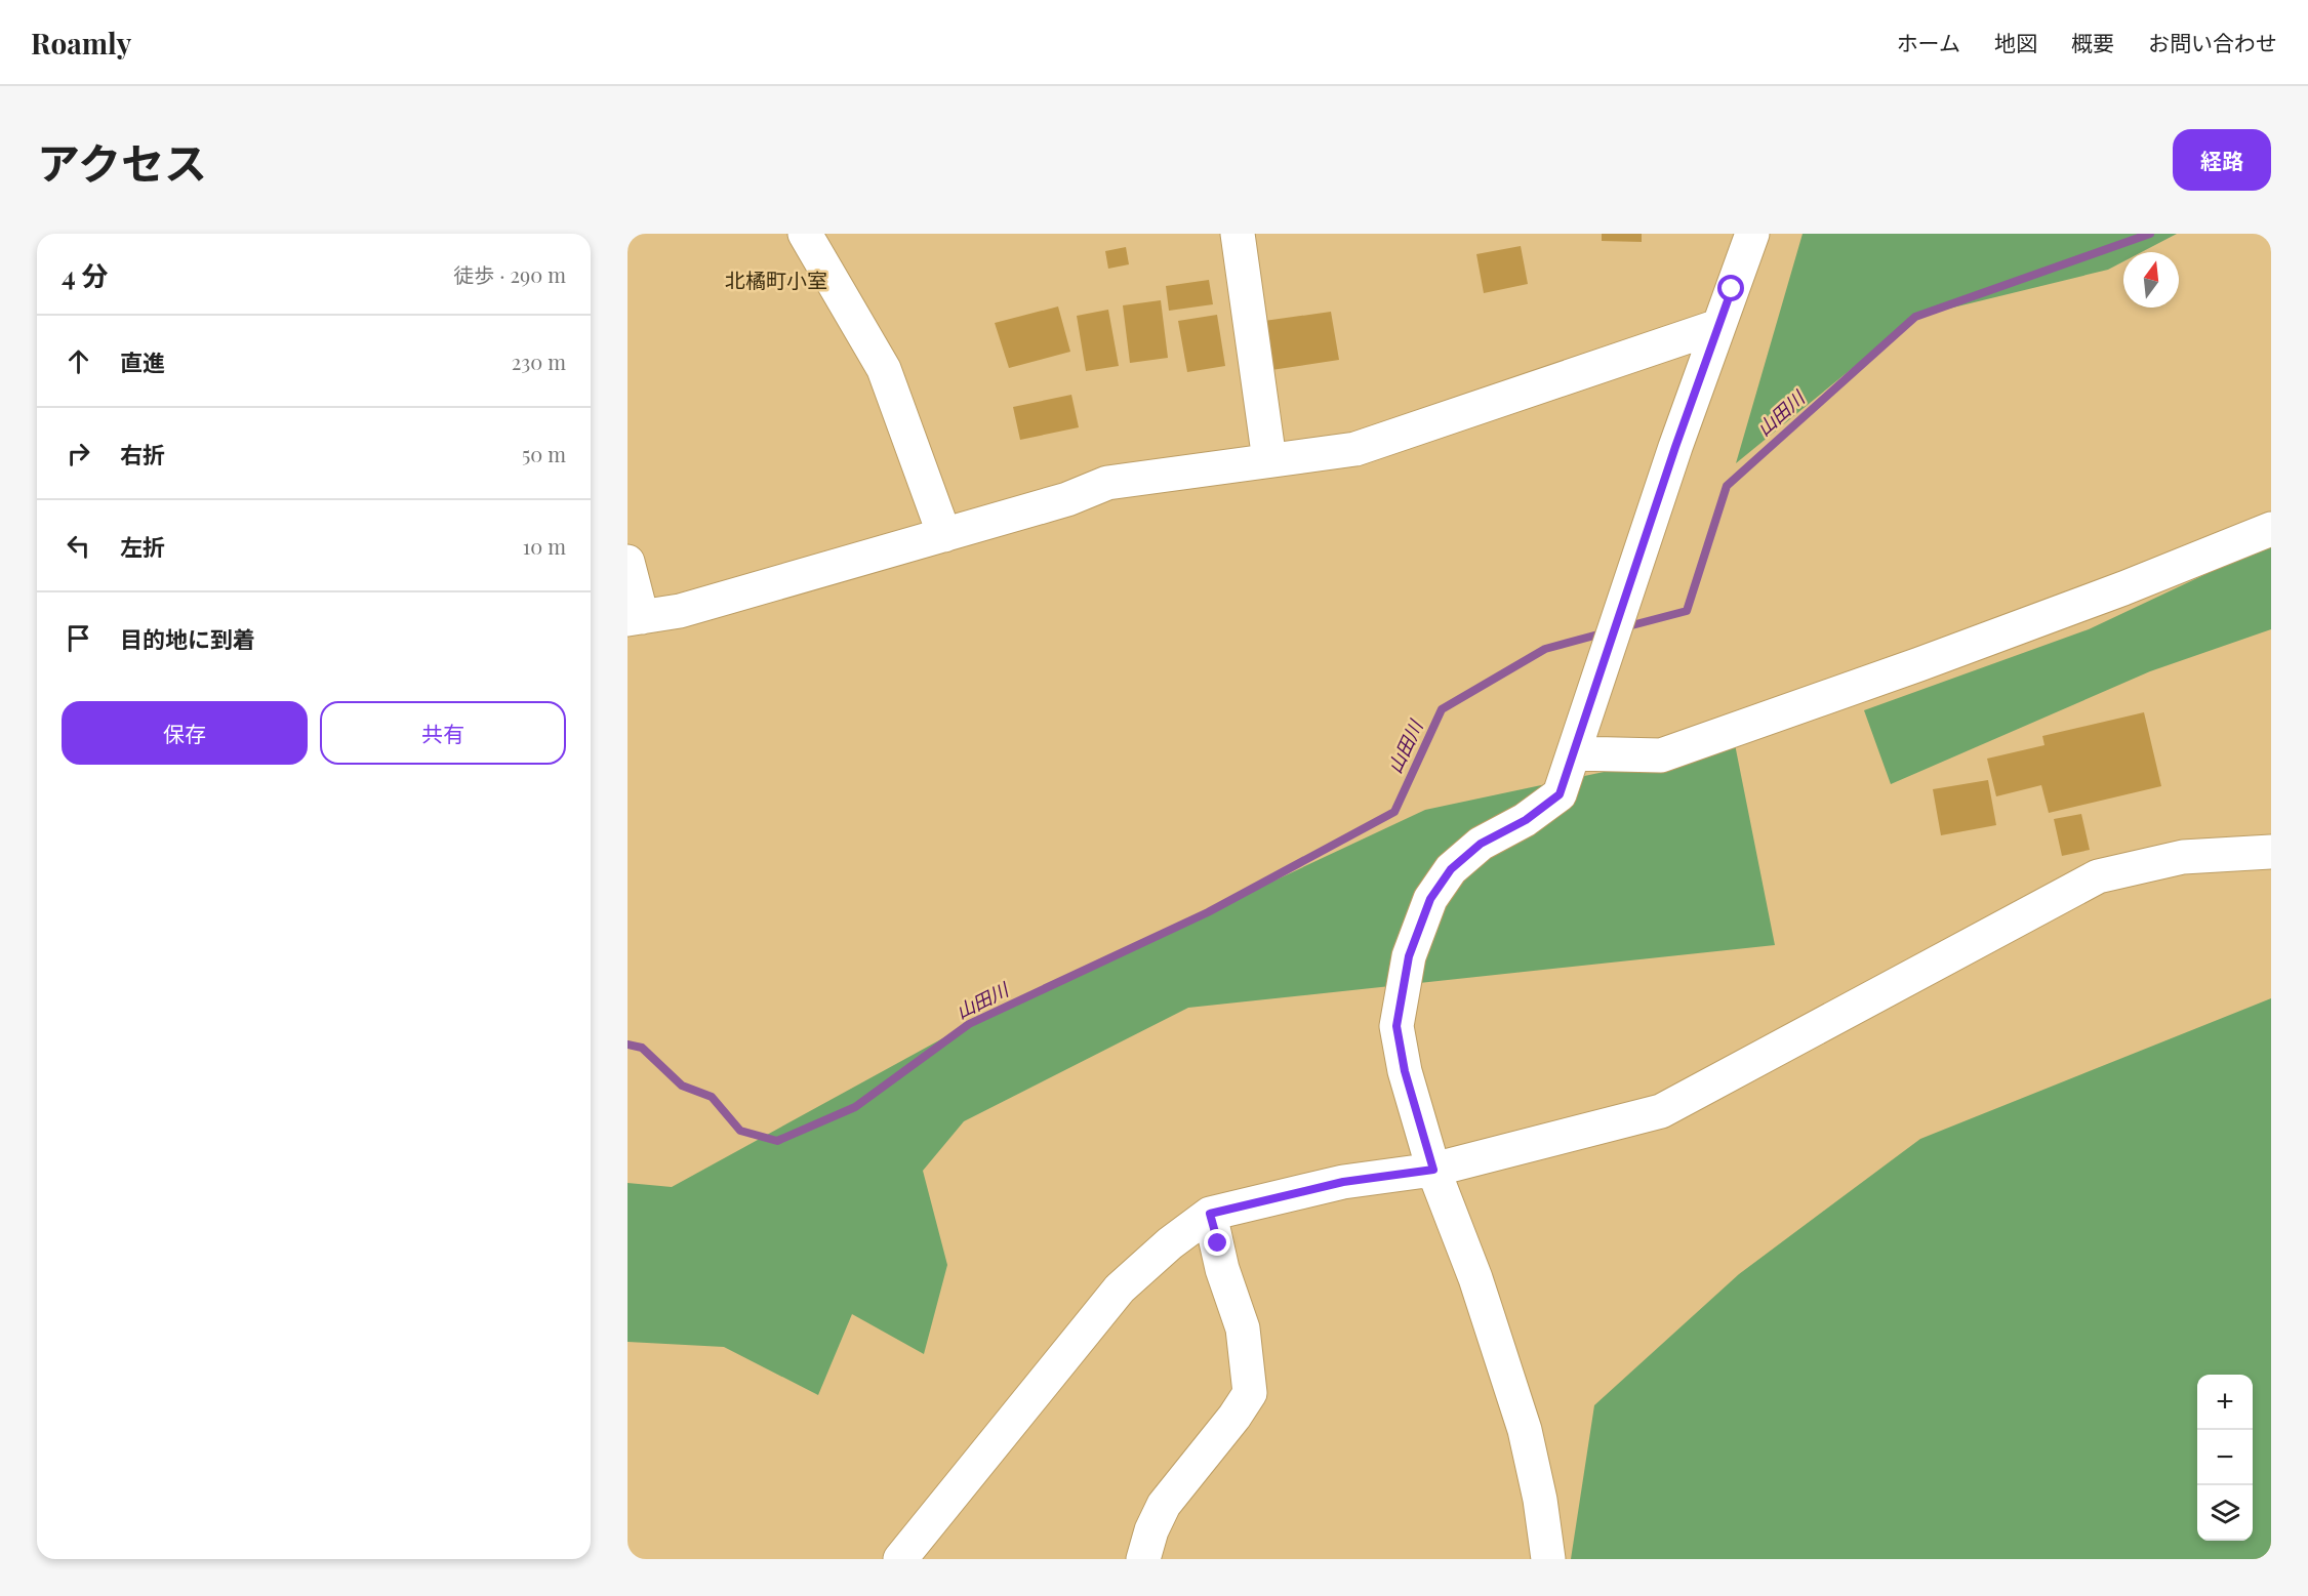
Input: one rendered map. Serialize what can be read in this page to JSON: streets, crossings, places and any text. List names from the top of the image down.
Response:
{
  "districts": ["北橘町小室"],
  "water": ["山田川"],
  "north": "top",
  "page": {
    "header": "Roamly",
    "nav": [
      "ホーム",
      "地図",
      "概要",
      "お問い合わせ"
    ],
    "title": "アクセス",
    "buttons": [
      "経路",
      ["保存", "共有"]
    ],
    "heading": ["4 分", "徒歩 · 290 m"],
    "list": [
      ["直進", "230 m"],
      ["右折", "50 m"],
      ["左折", "10 m"],
      "目的地に到着"
    ],
    "map_buttons": ["+", "−"]
  }
}
